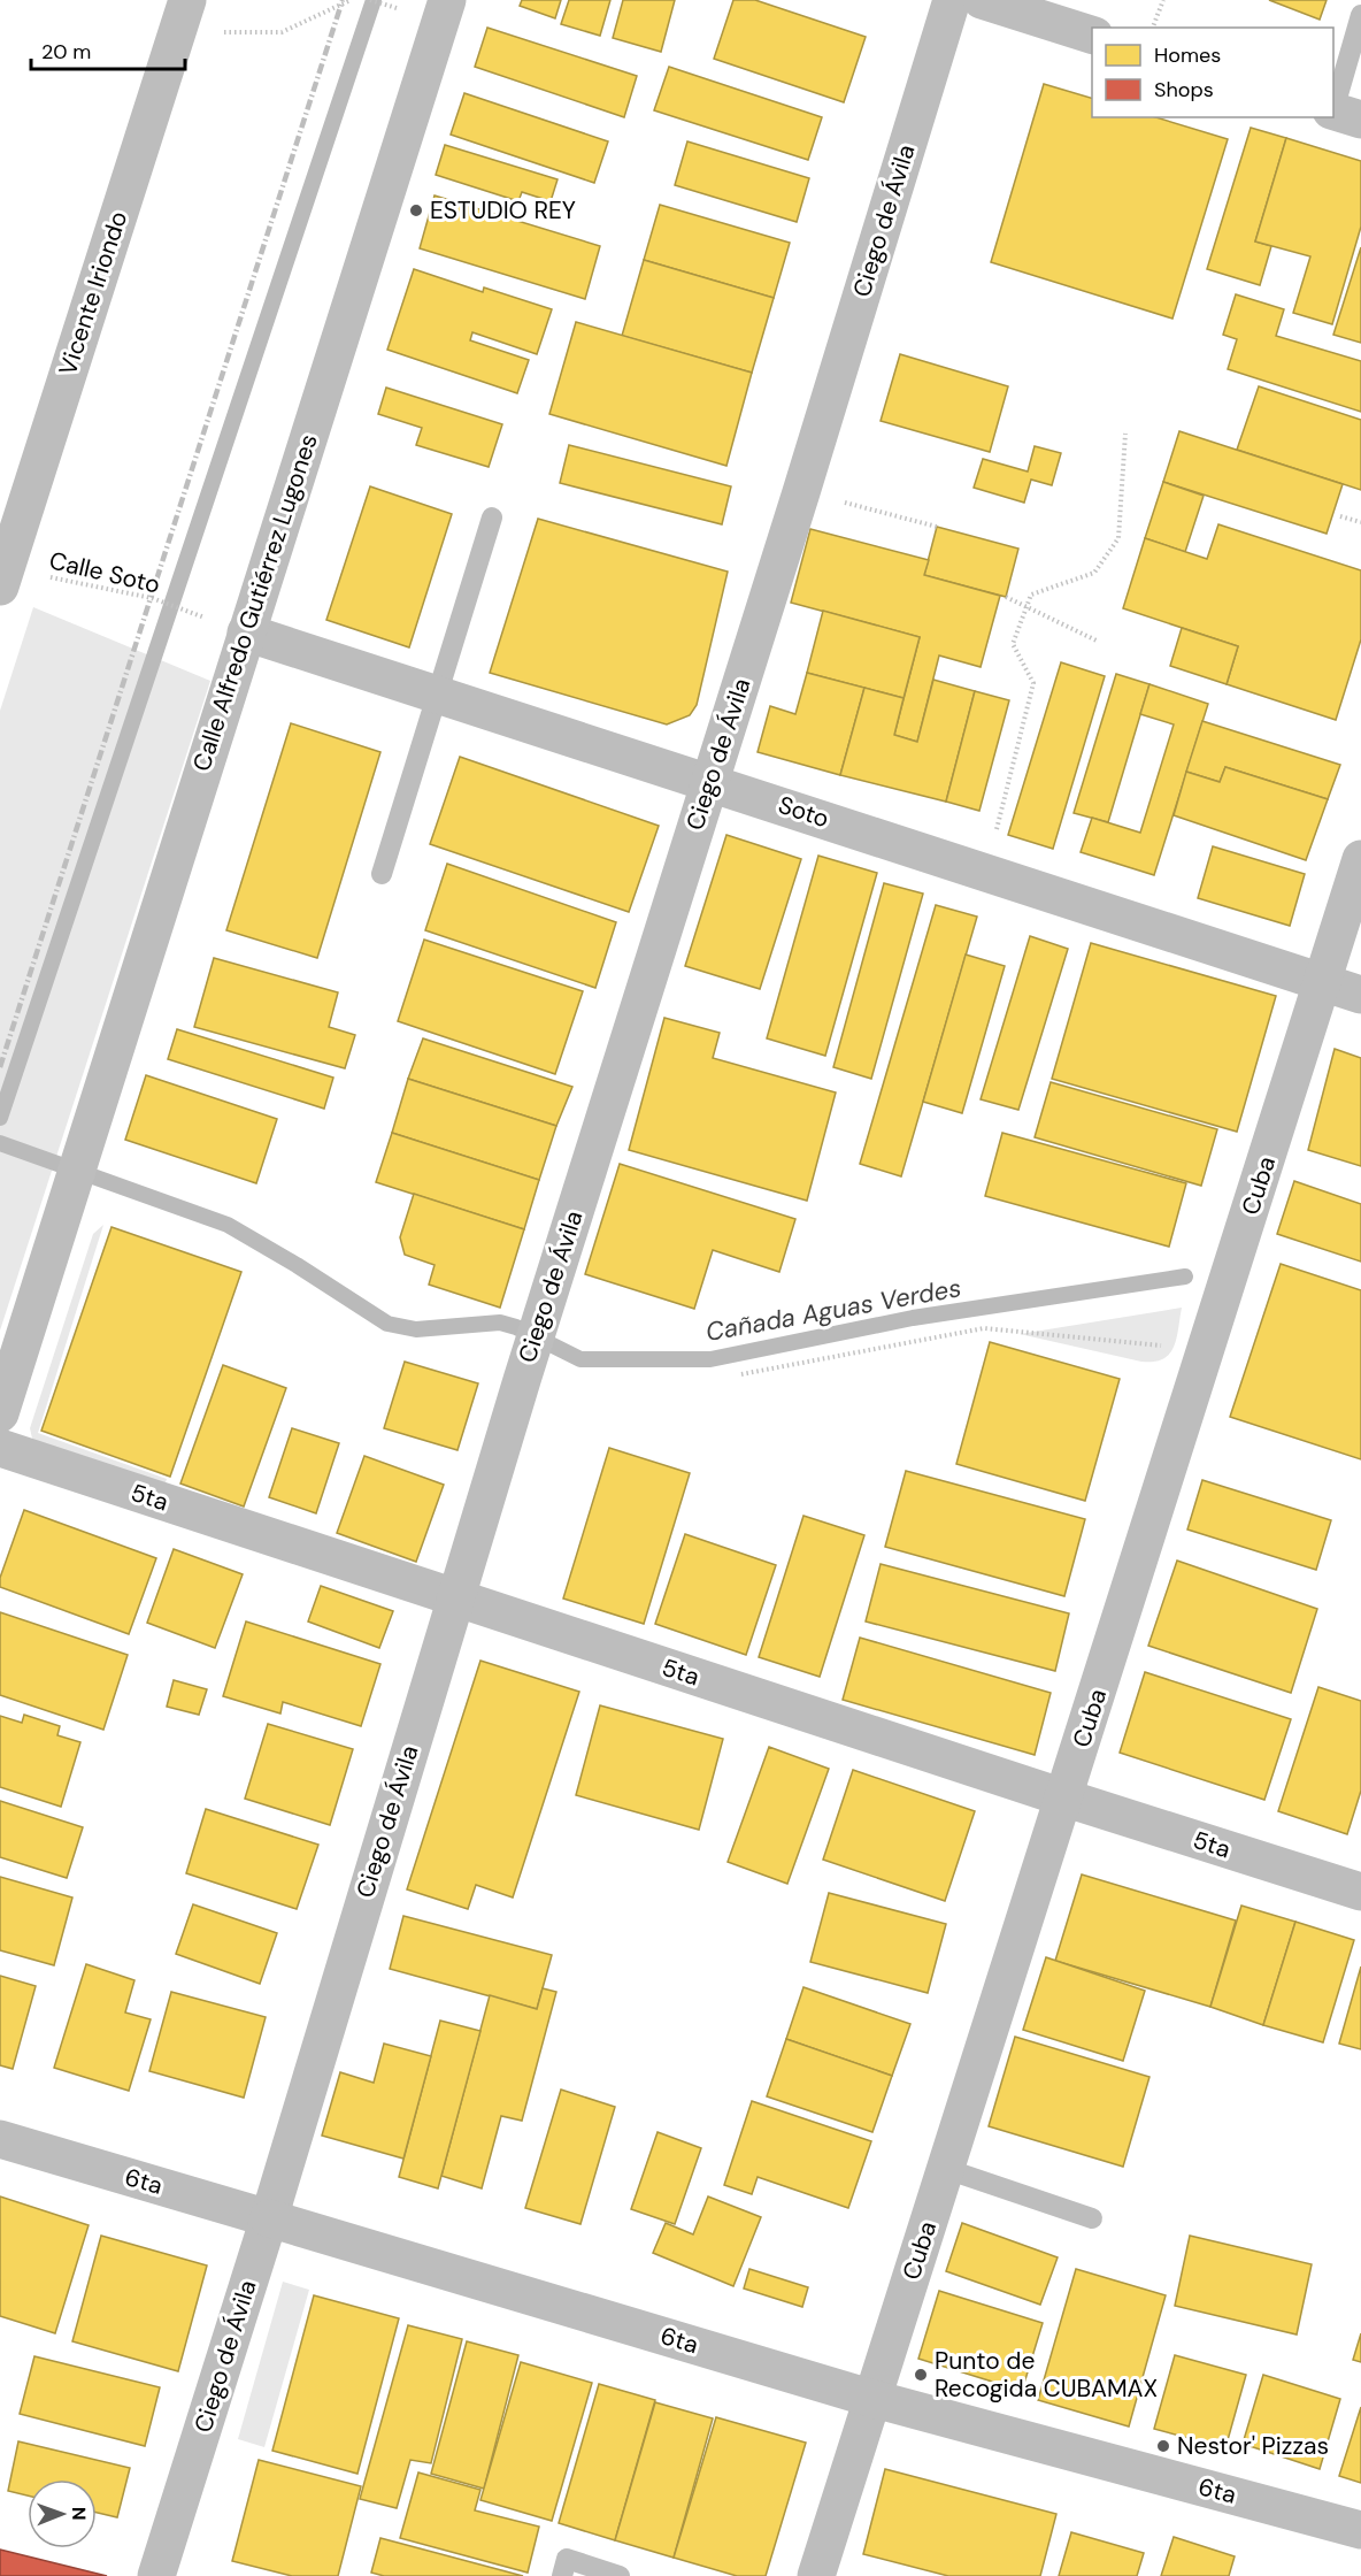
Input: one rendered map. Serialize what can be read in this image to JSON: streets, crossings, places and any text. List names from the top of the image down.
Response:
{
  "streets": {
    "street": [
      "Ciego de Ávila",
      "Vicente Iriondo",
      "Calle Alfredo Gutiérrez Lugones",
      "Soto",
      "Cuba",
      "5ta",
      "6ta"
    ],
    "path": ["Calle Soto"]
  },
  "crossings": [
    ["Ciego de Ávila", "Soto"],
    ["Ciego de Ávila", "5ta"],
    ["Ciego de Ávila", "6ta"],
    ["Vicente Iriondo", "Calle Soto"],
    ["Calle Alfredo Gutiérrez Lugones", "Soto"],
    ["Soto", "Cuba"],
    ["Cuba", "5ta"],
    ["Cuba", "6ta"]
  ],
  "water": ["Cañada Aguas Verdes"],
  "places": ["ESTUDIO REY", "Punto de Recogida CUBAMAX", "Nestor' Pizzas"],
  "legend": ["Homes", "Shops"],
  "scale_bar": "20 m",
  "north": "right"
}
